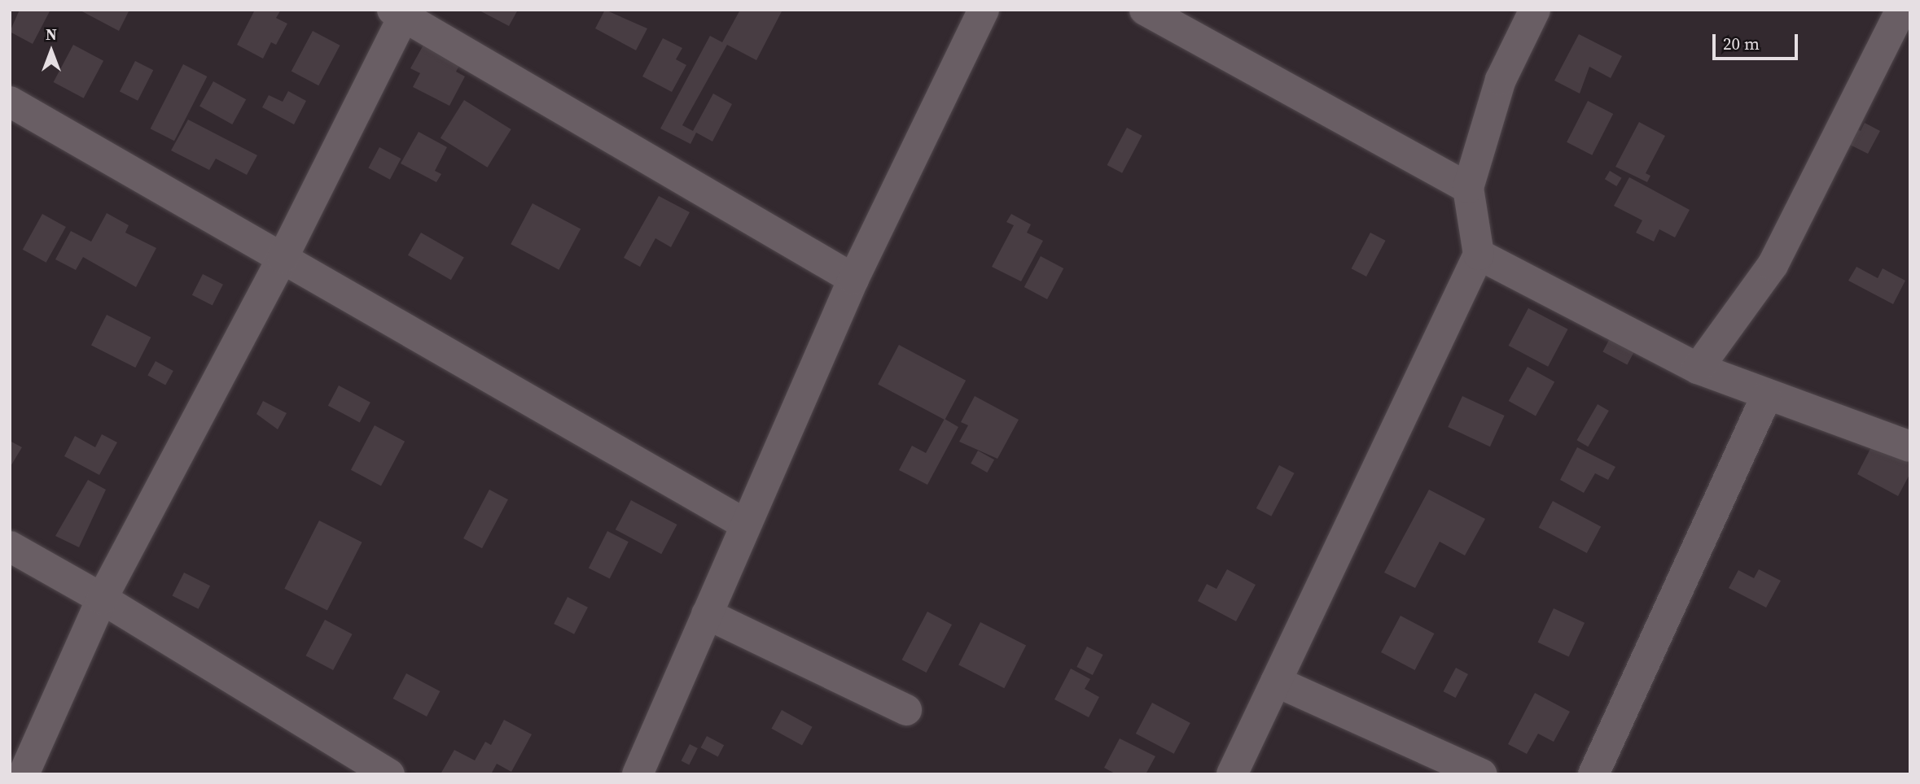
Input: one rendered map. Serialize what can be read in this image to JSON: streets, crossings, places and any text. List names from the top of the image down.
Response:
{
  "scale_bar": "20 m",
  "north": "top"
}
